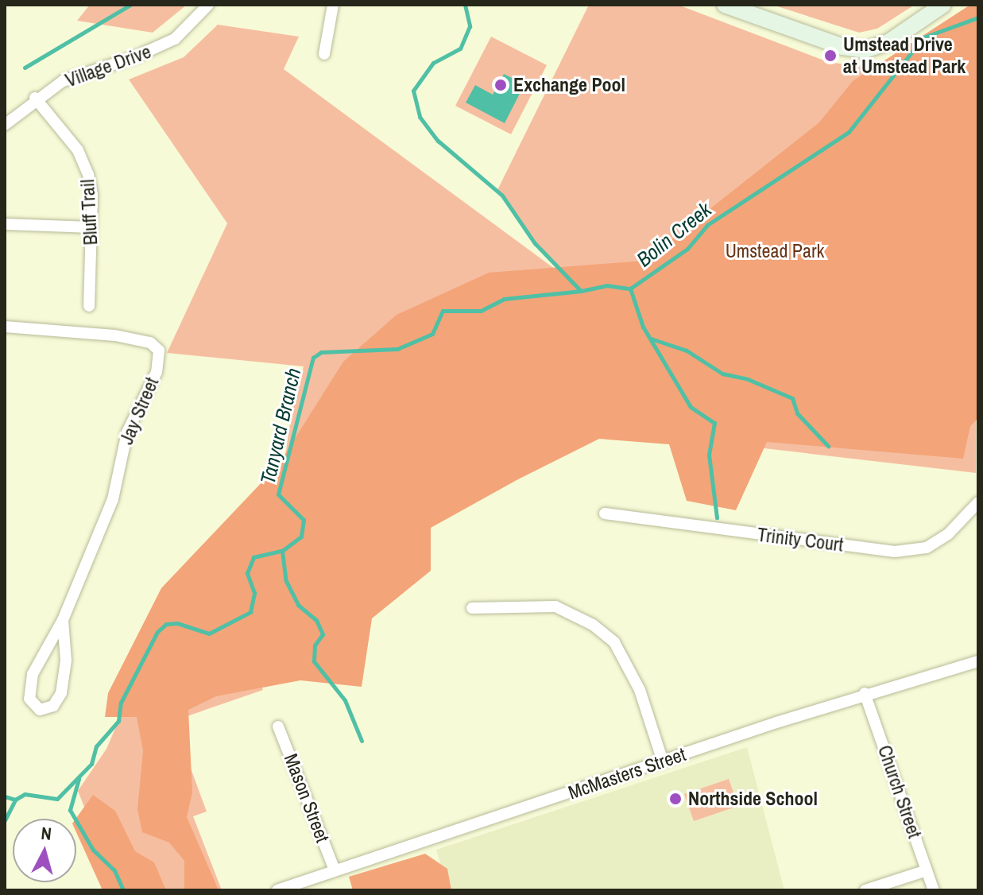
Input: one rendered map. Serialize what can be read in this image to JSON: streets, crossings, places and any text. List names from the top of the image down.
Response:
{
  "streets": {
    "street": [
      "Village Drive",
      "Bluff Trail",
      "Jay Street",
      "Trinity Court",
      "McMasters Street",
      "Church Street",
      "Mason Street"
    ]
  },
  "crossings": [
    ["Village Drive", "Bluff Trail"],
    ["McMasters Street", "Church Street"],
    ["McMasters Street", "Mason Street"]
  ],
  "water": ["Bolin Creek", "Tanyard Branch"],
  "parks": ["Umstead Park"],
  "places": ["Umstead Drive at Umstead Park", "Exchange Pool", "Northside School"],
  "north": "top"
}
